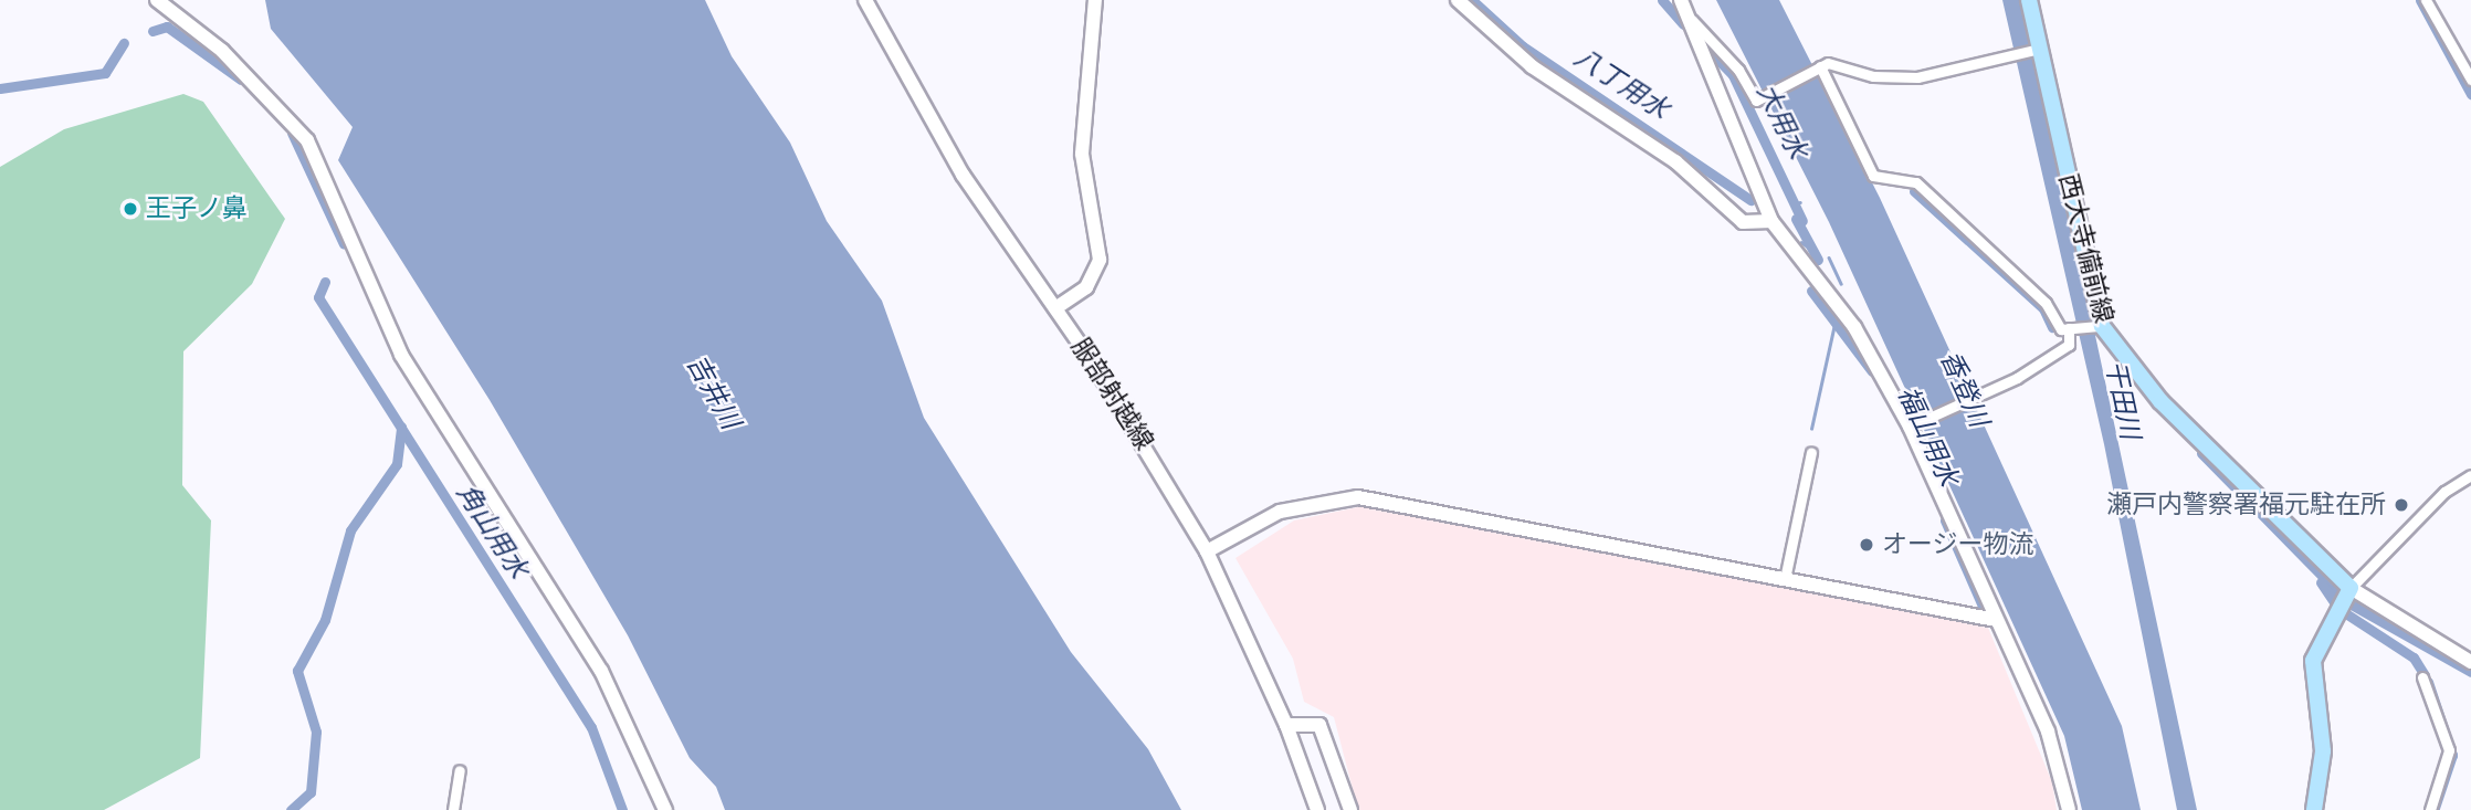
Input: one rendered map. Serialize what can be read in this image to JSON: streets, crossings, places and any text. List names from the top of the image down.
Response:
{
  "streets": {
    "main road": ["西大寺備前線"],
    "street": ["服部射越線"]
  },
  "water": [
    "八丁用水",
    "大用水",
    "香登川",
    "吉井川",
    "干田川",
    "福山用水",
    "角山用水"
  ],
  "places": ["王子ノ鼻", "瀬戸内警察署福元駐在所", "オージー物流"]
}
